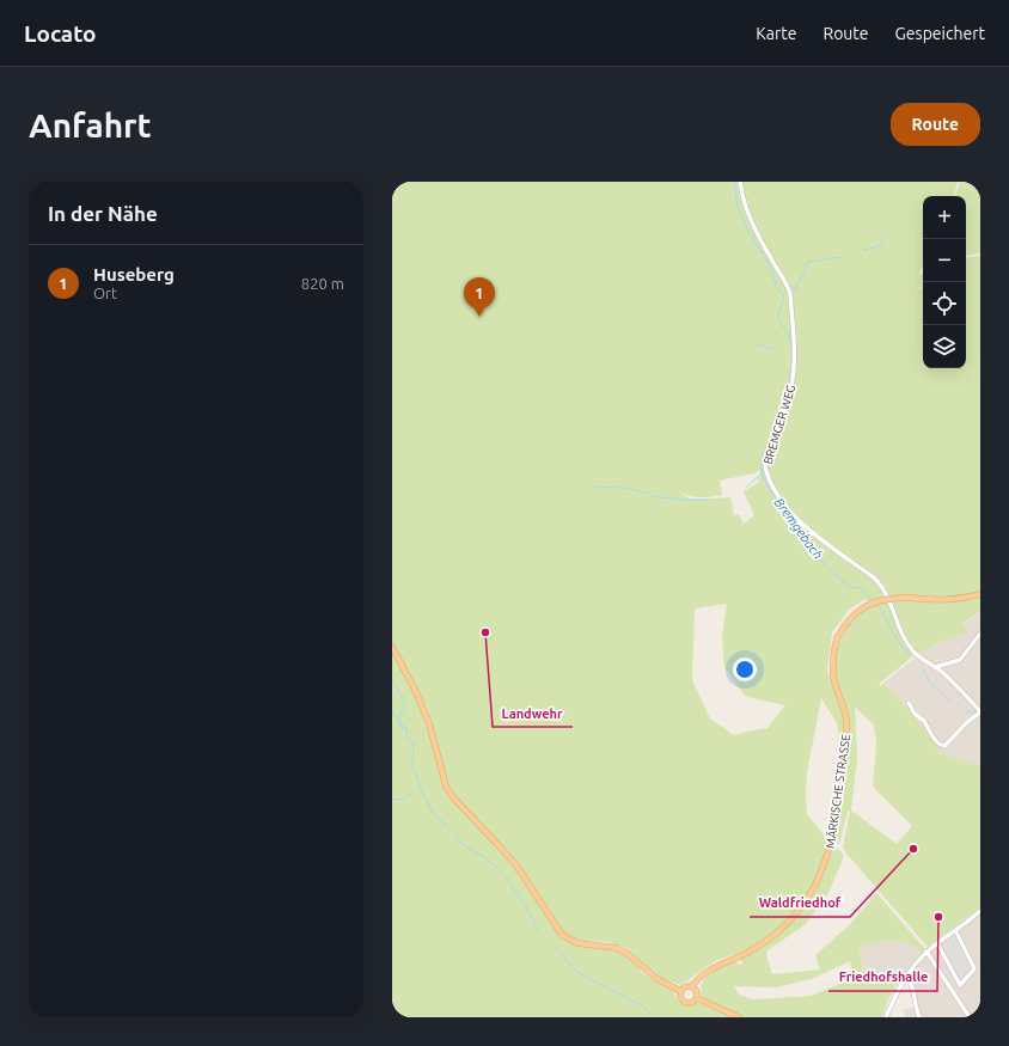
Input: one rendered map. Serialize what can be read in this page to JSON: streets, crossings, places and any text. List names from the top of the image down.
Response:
{
  "streets": {
    "main road": ["MÄRKISCHE STRASSE"],
    "street": ["BREMGER WEG"]
  },
  "water": ["Bremgebach"],
  "places": ["Landwehr", "Waldfriedhof", "Friedhofshalle"],
  "page": {
    "header": "Locato",
    "nav": ["Karte", "Route", "Gespeichert"],
    "buttons": "Route",
    "title": "Anfahrt",
    "heading": "In der Nähe",
    "map_buttons": ["+", "−"],
    "list": [
      {
        "mark": "1",
        "name": "Huseberg",
        "note": "Ort",
        "value": "820 m"
      }
    ],
    "pins": "1"
  }
}
